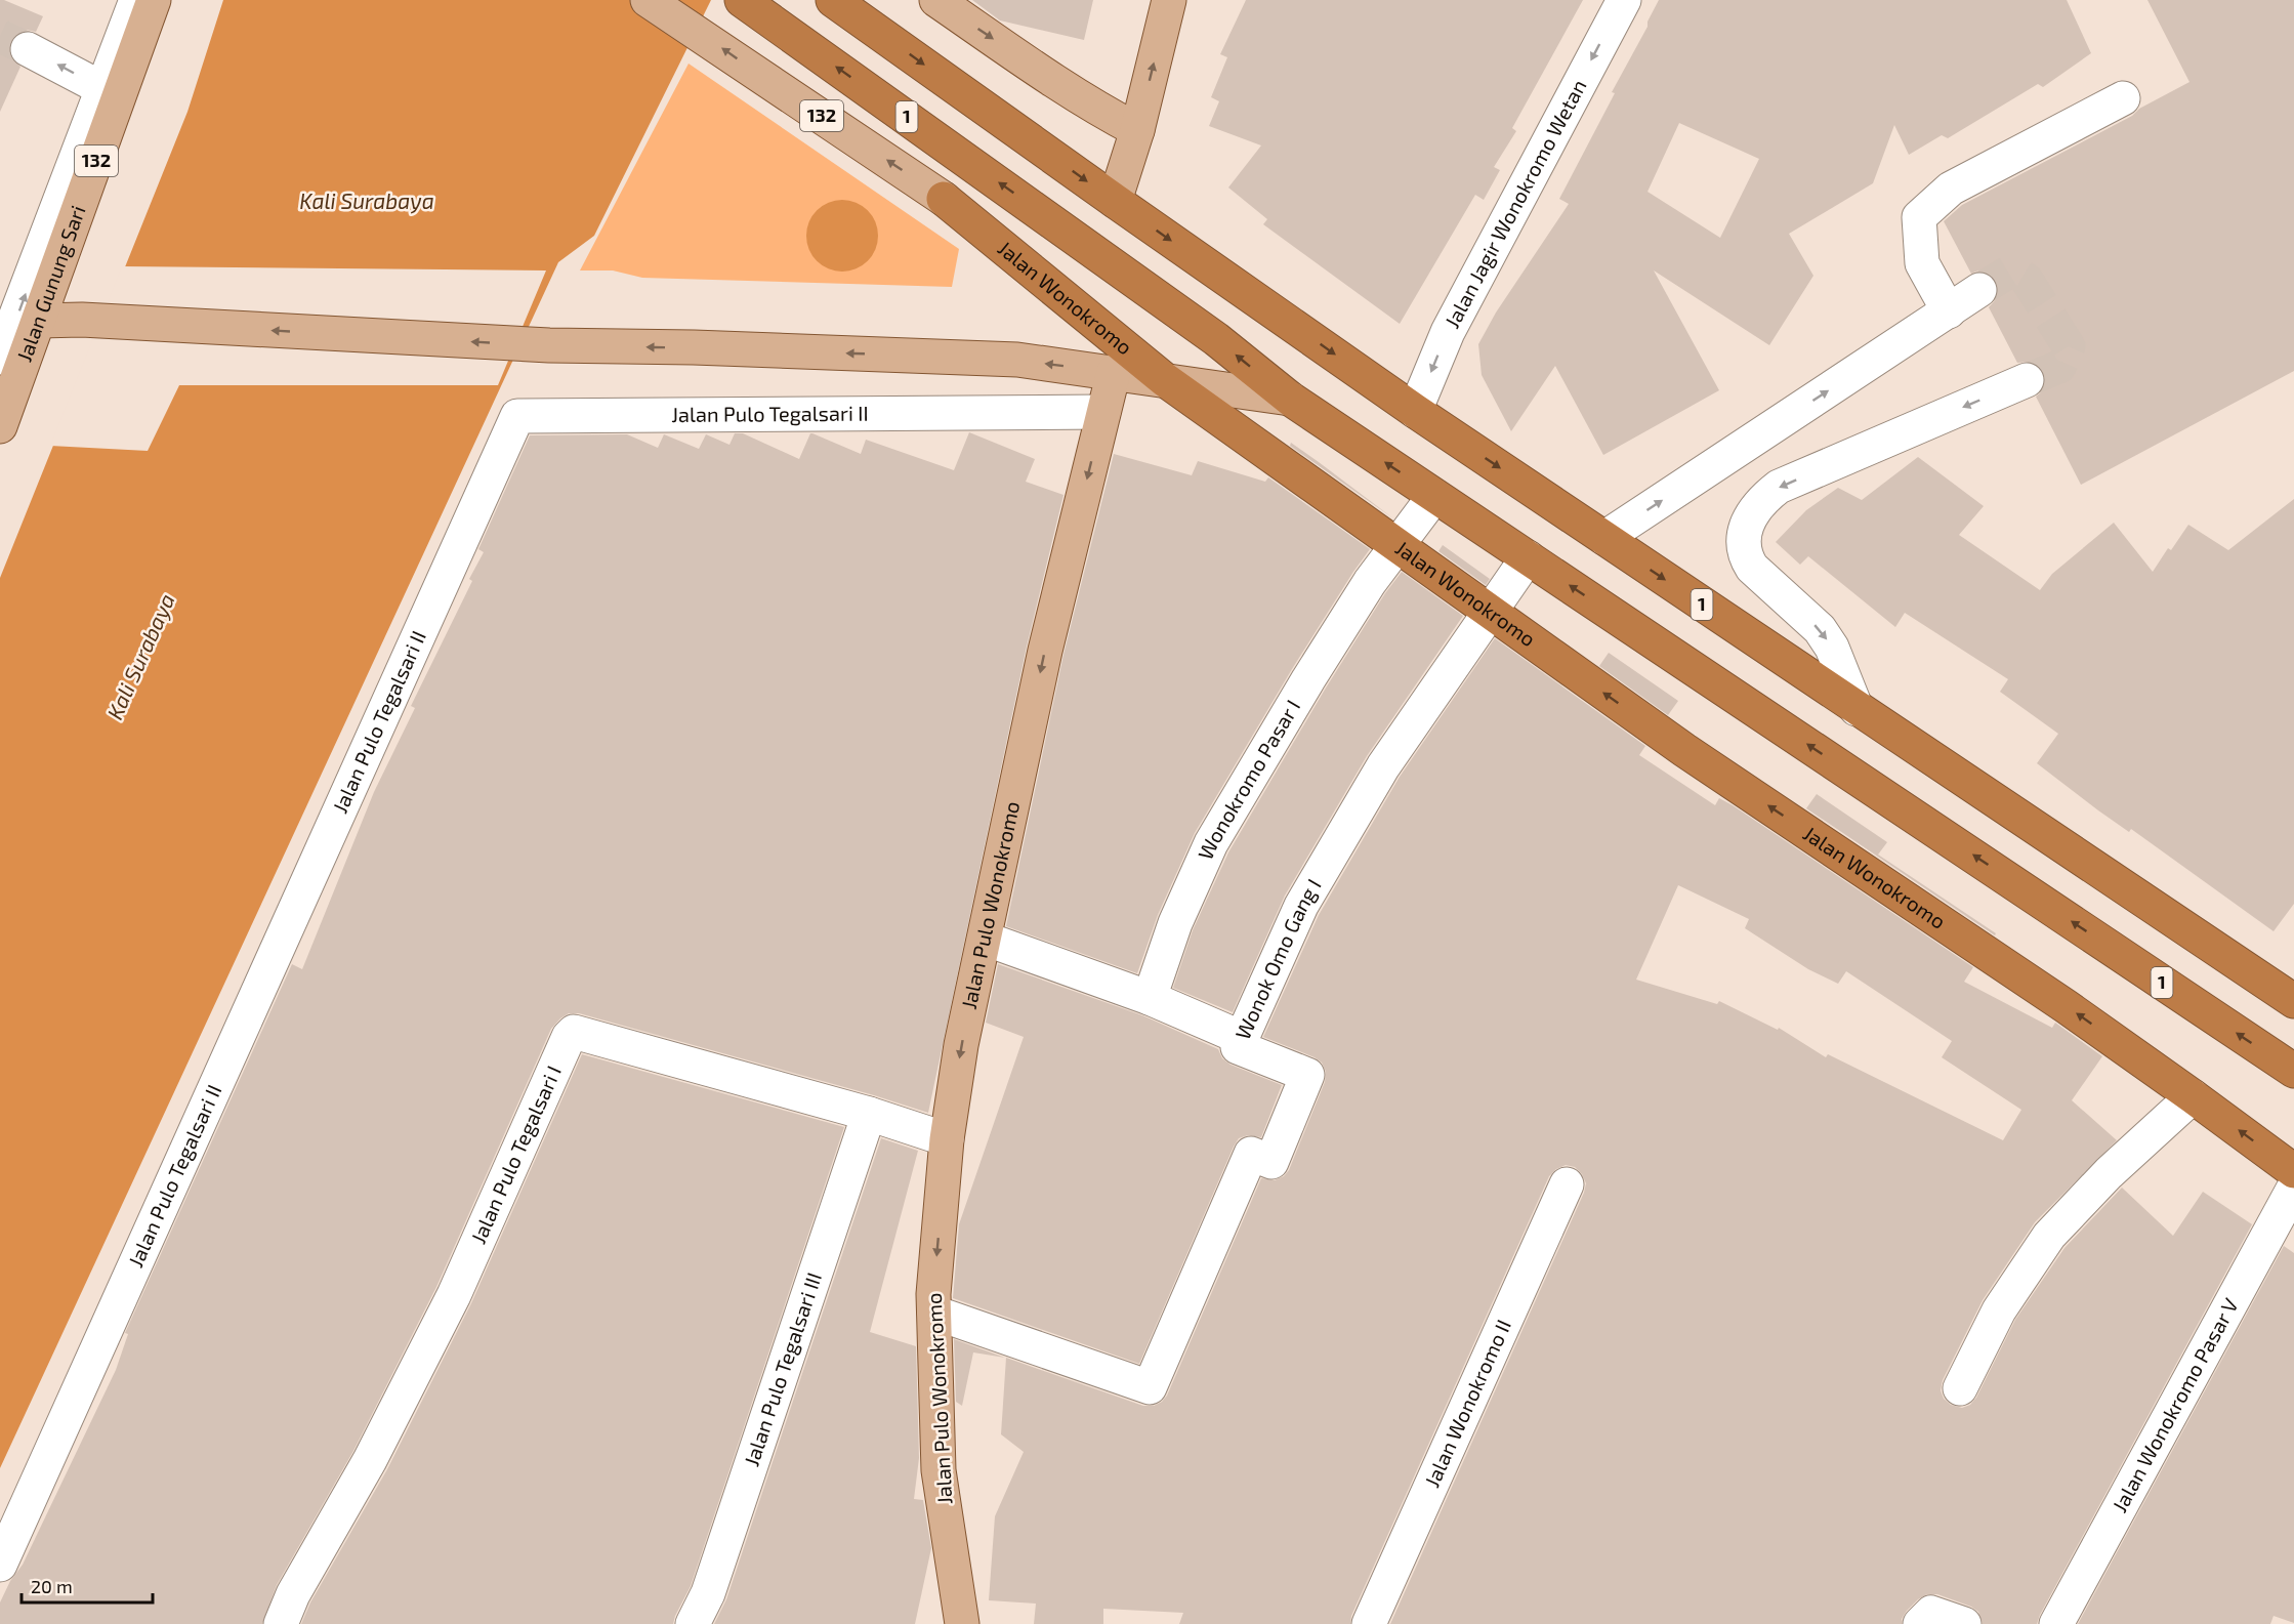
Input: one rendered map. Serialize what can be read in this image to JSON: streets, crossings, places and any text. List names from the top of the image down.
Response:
{
  "streets": {
    "highway": ["1", "Jalan Wonokromo"],
    "main road": ["132", "Jalan Gunung Sari", "Jalan Pulo Wonokromo"],
    "street": [
      "Jalan Jagir Wonokromo Wetan",
      "Jalan Pulo Tegalsari II",
      "Wonokromo Pasar I",
      "Wonok Omo Gang I",
      "Jalan Pulo Tegalsari I",
      "Jalan Pulo Tegalsari III",
      "Jalan Wonokromo II",
      "Jalan Wonokromo Pasar V"
    ]
  },
  "crossings": [
    ["1", "Jalan Jagir Wonokromo Wetan"],
    ["1", "Jalan Wonokromo"],
    ["1", "Wonokromo Pasar I"],
    ["1", "Wonok Omo Gang I"],
    ["Jalan Pulo Tegalsari II", "Jalan Pulo Wonokromo"],
    ["Jalan Pulo Wonokromo", "Wonok Omo Gang I"],
    ["Jalan Pulo Wonokromo", "Jalan Pulo Tegalsari I"],
    ["Jalan Pulo Tegalsari I", "Jalan Pulo Tegalsari III"]
  ],
  "one_way": ["Jalan Jagir Wonokromo Wetan", "Jalan Wonokromo", "Jalan Pulo Wonokromo"],
  "water": ["Kali Surabaya"],
  "scale_bar": "20 m"
}
